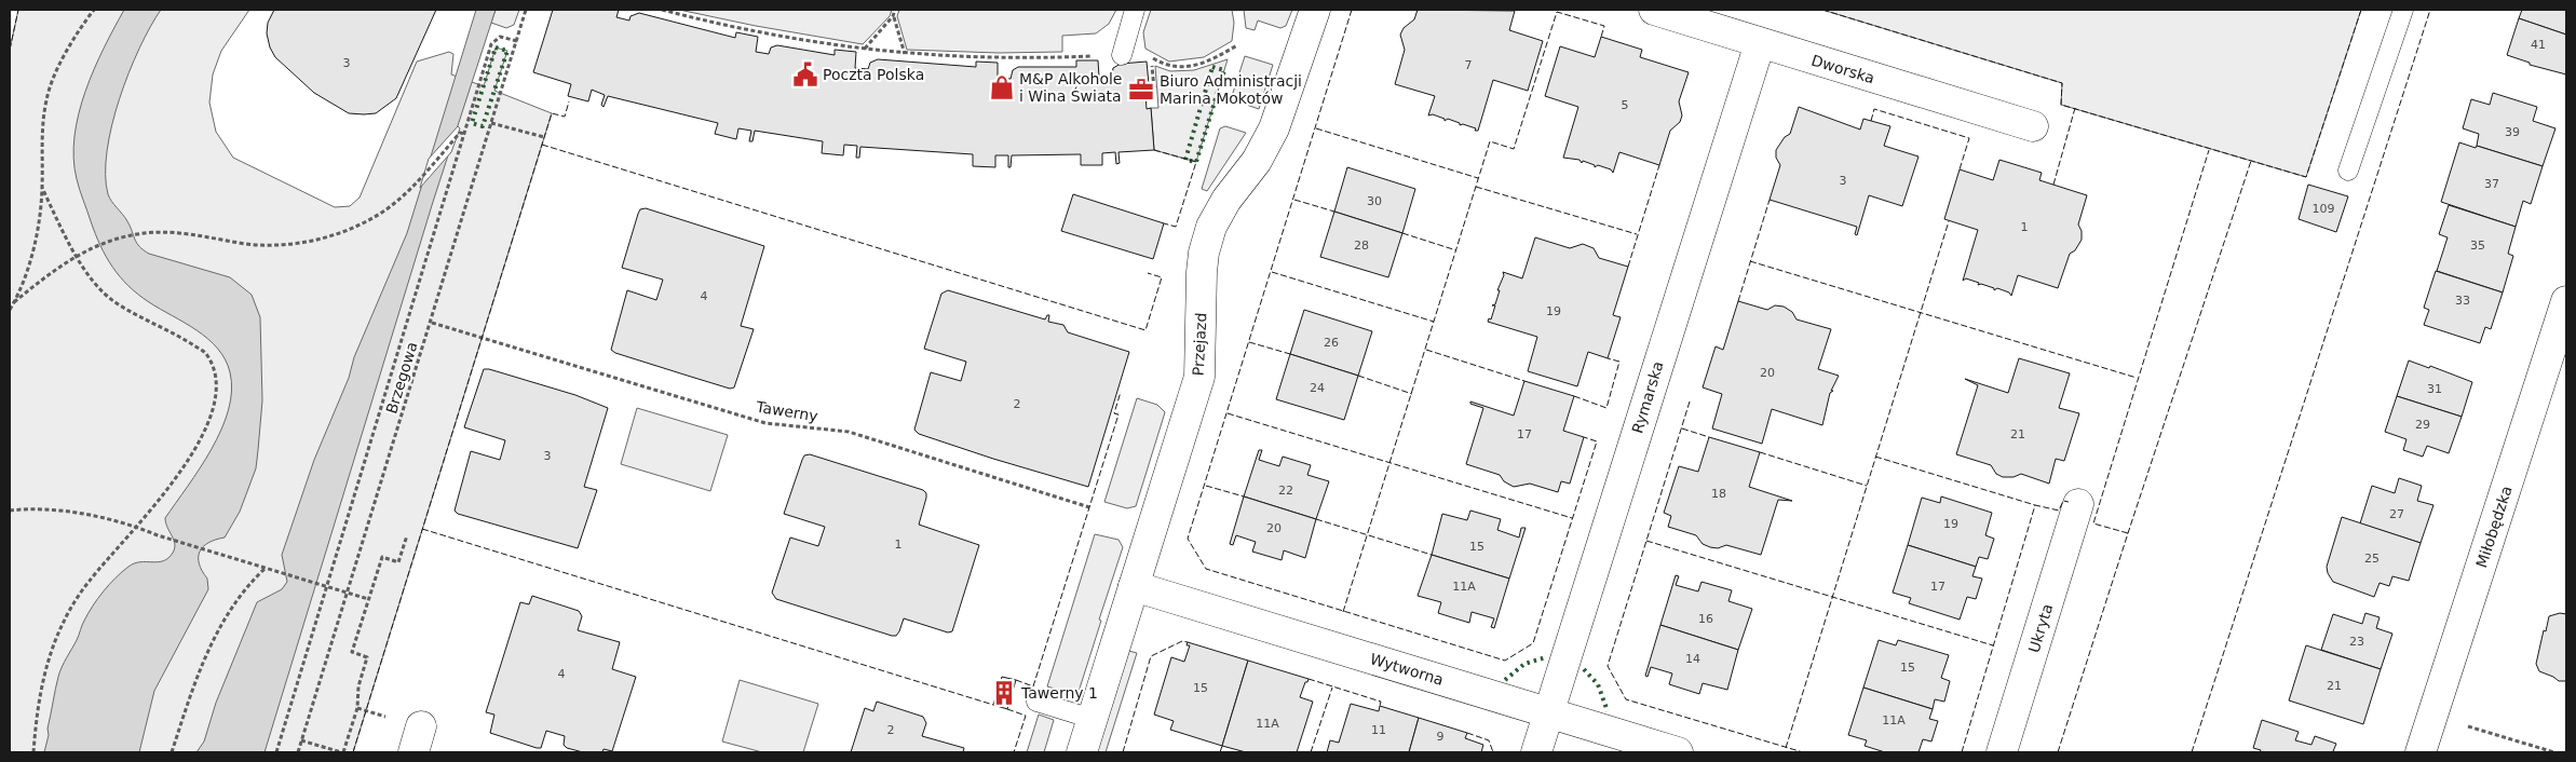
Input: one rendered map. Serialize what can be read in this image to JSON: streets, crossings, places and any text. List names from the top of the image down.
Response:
{
  "streets": {
    "street": [
      "Dworska",
      "Przejazd",
      "Rymarska",
      "Miłobędzka",
      "Ukryta",
      "Wytworna"
    ],
    "path": ["Brzegowa", "Tawerny"]
  },
  "crossings": [
    ["Dworska", "Rymarska"],
    ["Przejazd", "Wytworna"],
    ["Brzegowa", "Tawerny"],
    ["Rymarska", "Wytworna"]
  ],
  "places": {
    "public building": ["Poczta Polska"],
    "shop": ["M&P Alkohole i Wina Świata"],
    "office": ["Biuro Administracji Marina Mokotów"],
    "building": ["Tawerny 1"]
  },
  "house_numbers": [
    "41",
    "3",
    "7",
    "5",
    "39",
    "3",
    "37",
    "30",
    "109",
    "1",
    "28",
    "35",
    "4",
    "33",
    "19",
    "26",
    "20",
    "24",
    "31",
    "2",
    "29",
    "17",
    "21",
    "3",
    "22",
    "18",
    "27",
    "19",
    "20",
    "1",
    "15",
    "25",
    "11A",
    "17",
    "16",
    "23",
    "14",
    "15",
    "4",
    "21",
    "15",
    "11A",
    "11A",
    "2",
    "11",
    "9"
  ]
}
